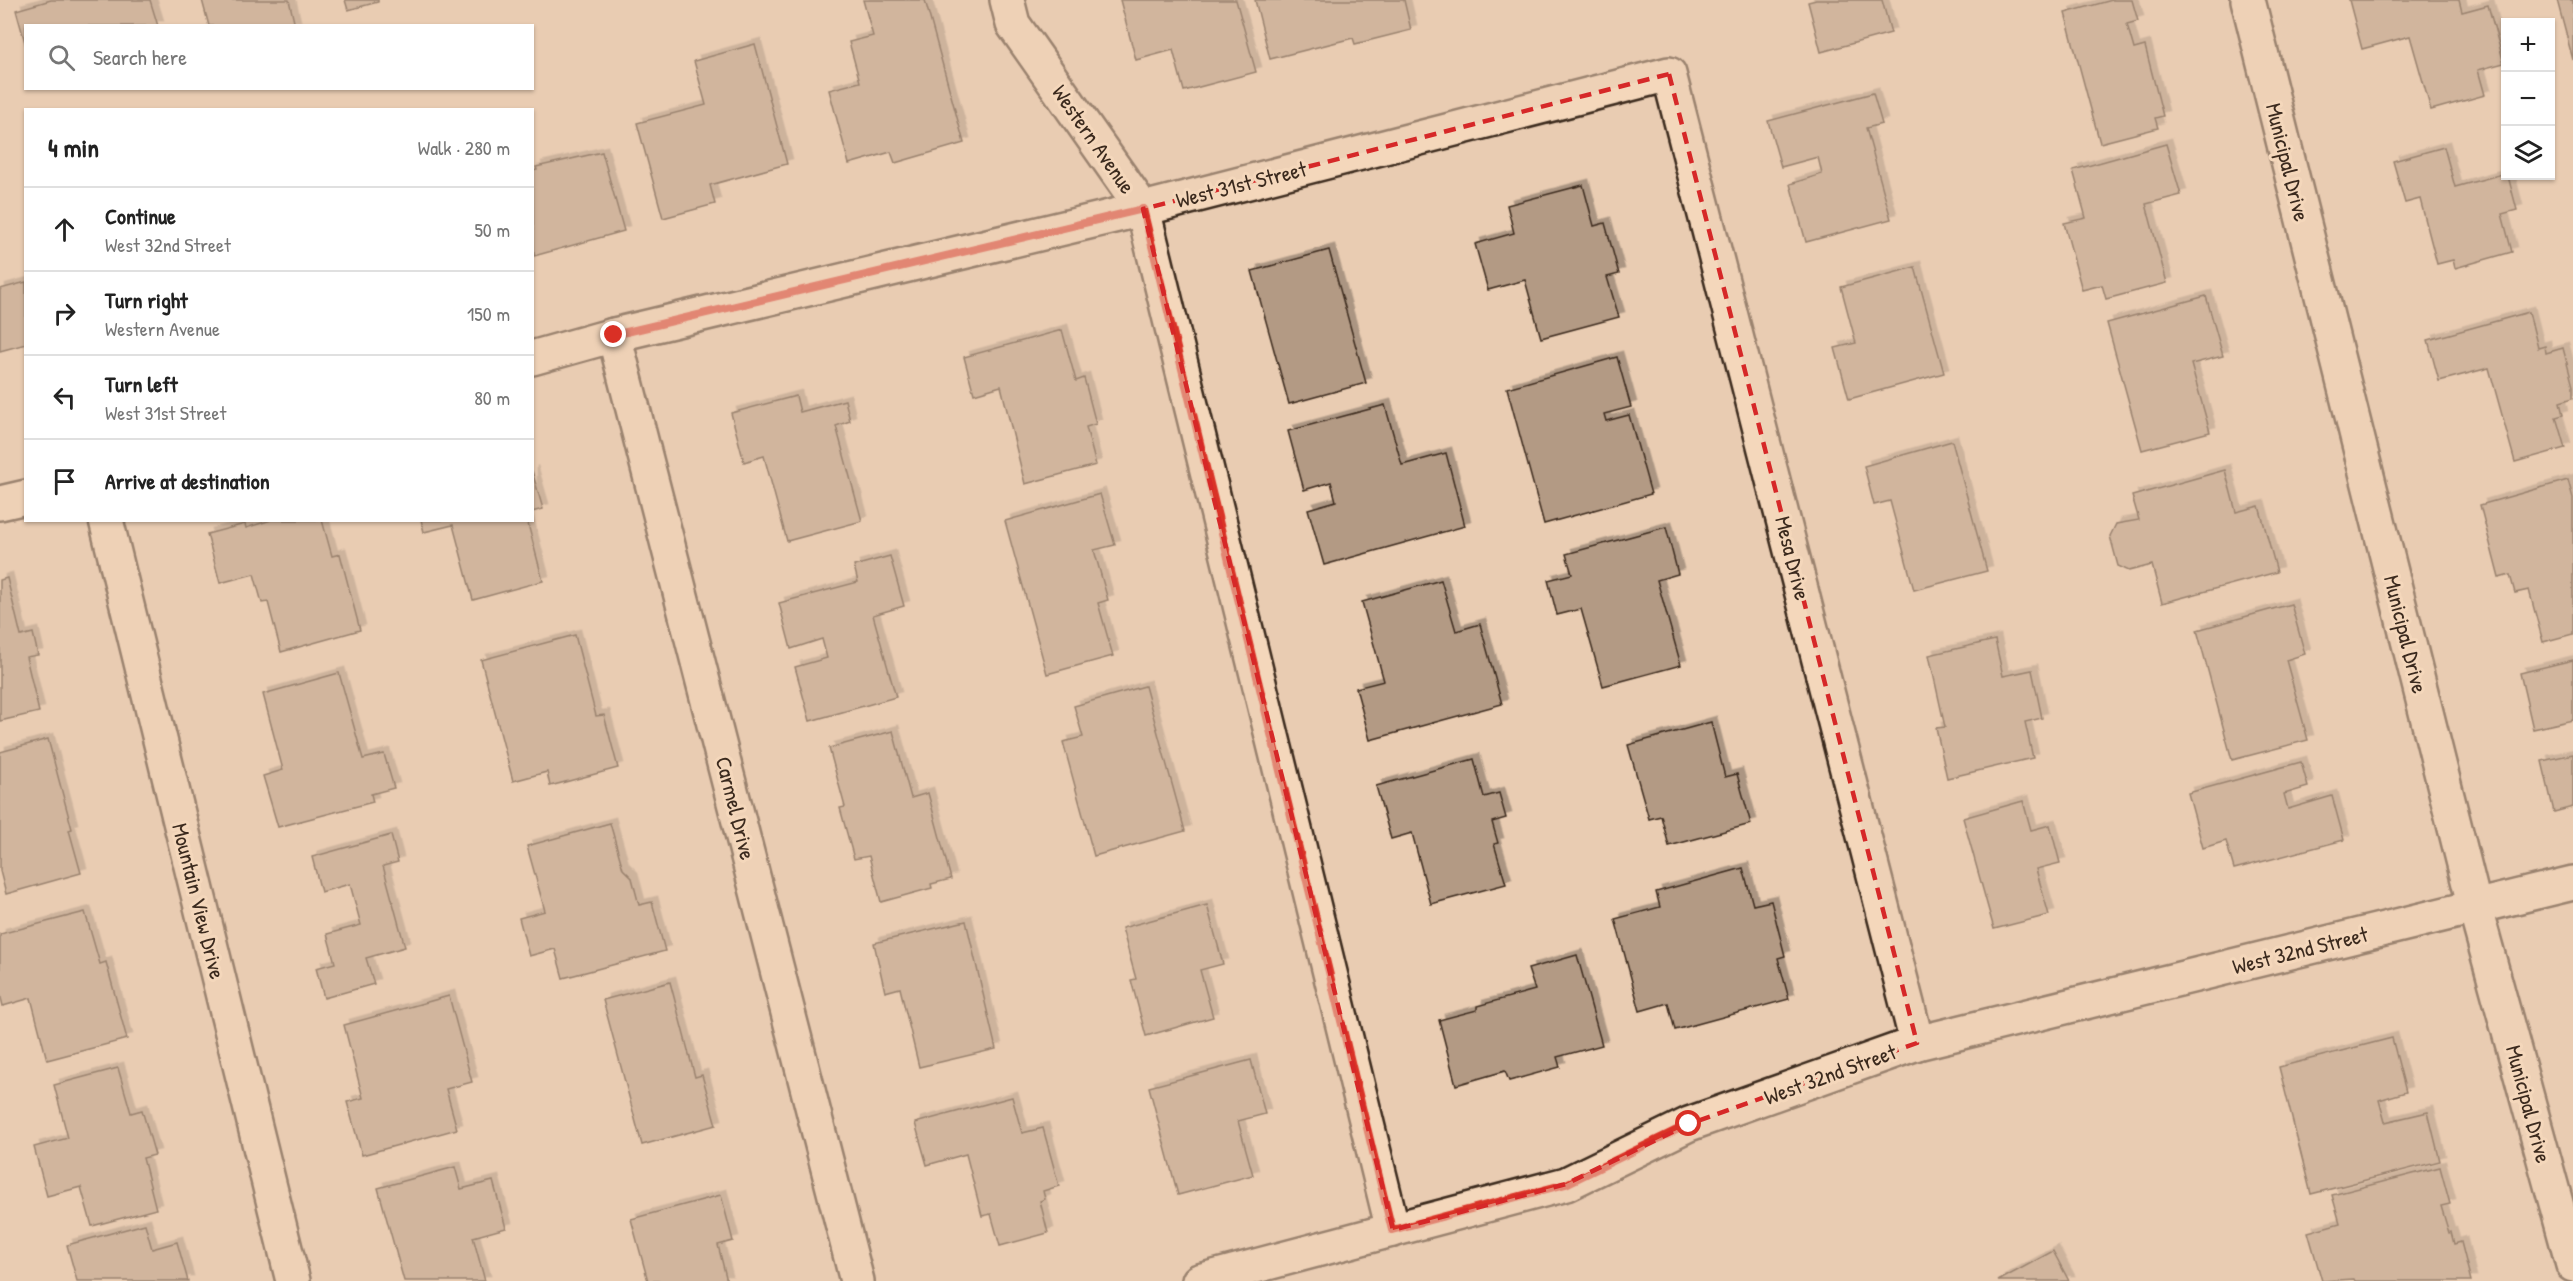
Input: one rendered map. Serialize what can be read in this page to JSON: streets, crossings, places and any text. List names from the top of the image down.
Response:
{
  "streets": {
    "street": [
      "Western Avenue",
      "Municipal Drive",
      "West 31st Street",
      "Mesa Drive",
      "Carmel Drive",
      "Mountain View Drive",
      "West 32nd Street"
    ]
  },
  "crossings": [
    ["Western Avenue", "West 31st Street"],
    ["Western Avenue", "West 32nd Street"],
    ["Municipal Drive", "West 32nd Street"],
    ["West 31st Street", "Mesa Drive"],
    ["West 31st Street", "Carmel Drive"],
    ["Mesa Drive", "West 32nd Street"]
  ],
  "page": {
    "map_buttons": ["+", "−"],
    "search": "Search here",
    "heading": ["4 min", "Walk · 280 m"],
    "list": [
      ["Continue", "West 32nd Street", "50 m"],
      ["Turn right", "Western Avenue", "150 m"],
      ["Turn left", "West 31st Street", "80 m"],
      "Arrive at destination"
    ]
  }
}
